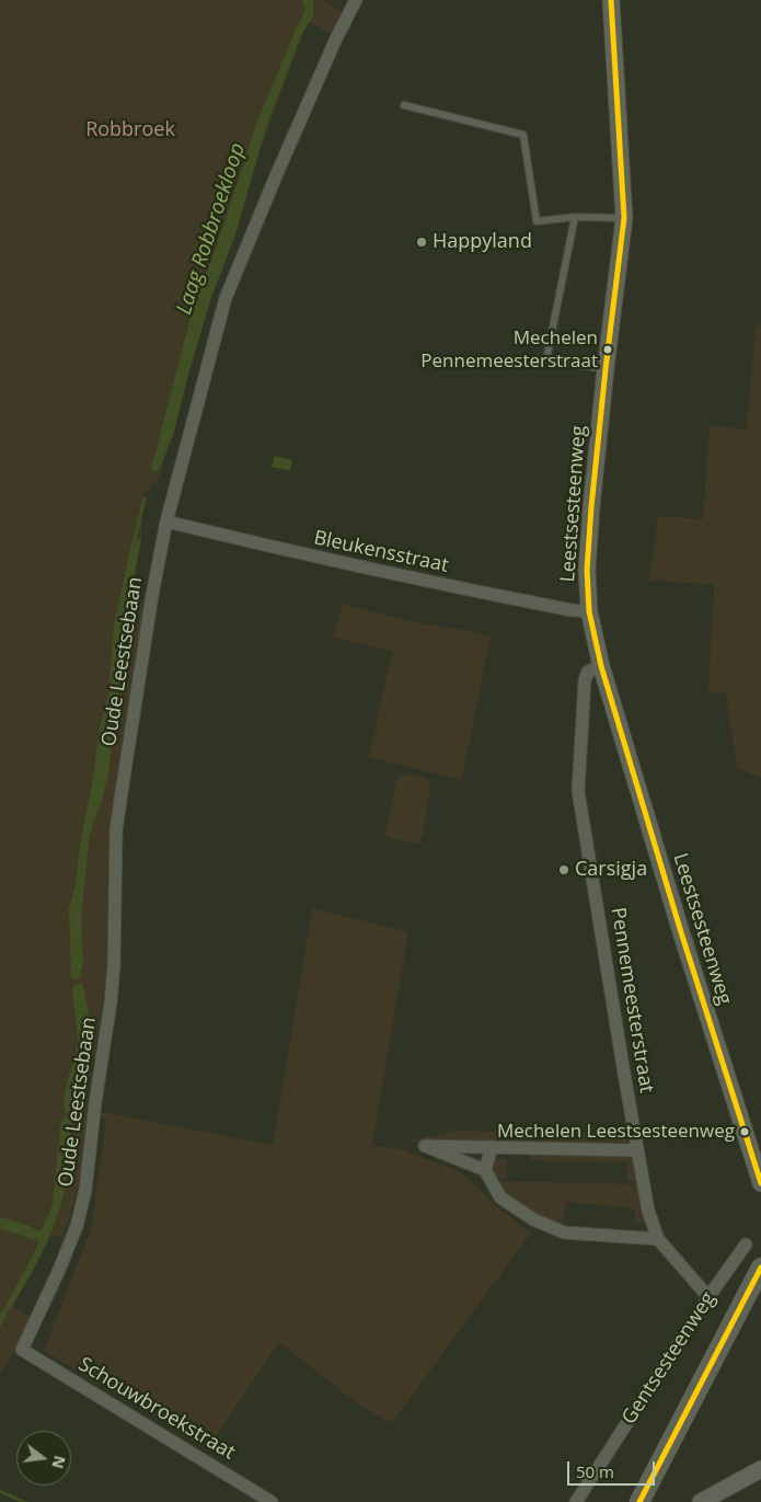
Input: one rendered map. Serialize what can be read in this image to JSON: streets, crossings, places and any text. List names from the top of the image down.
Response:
{
  "streets": {
    "main road": ["Gentsesteenweg"],
    "street": [
      "Leestsesteenweg",
      "Bleukensstraat",
      "Oude Leestsebaan",
      "Pennemeesterstraat",
      "Schouwbroekstraat"
    ]
  },
  "crossings": [
    ["Leestsesteenweg", "Bleukensstraat"],
    ["Leestsesteenweg", "Pennemeesterstraat"],
    ["Bleukensstraat", "Oude Leestsebaan"],
    ["Oude Leestsebaan", "Schouwbroekstraat"],
    ["Pennemeesterstraat", "Gentsesteenweg"]
  ],
  "water": ["Laag Robbroekloop"],
  "parks": ["Robbroek"],
  "places": [
    "Happyland",
    "Mechelen Pennemeesterstraat",
    "Carsigja",
    "Mechelen Leestsesteenweg"
  ],
  "scale_bar": "50 m",
  "north": "right"
}
